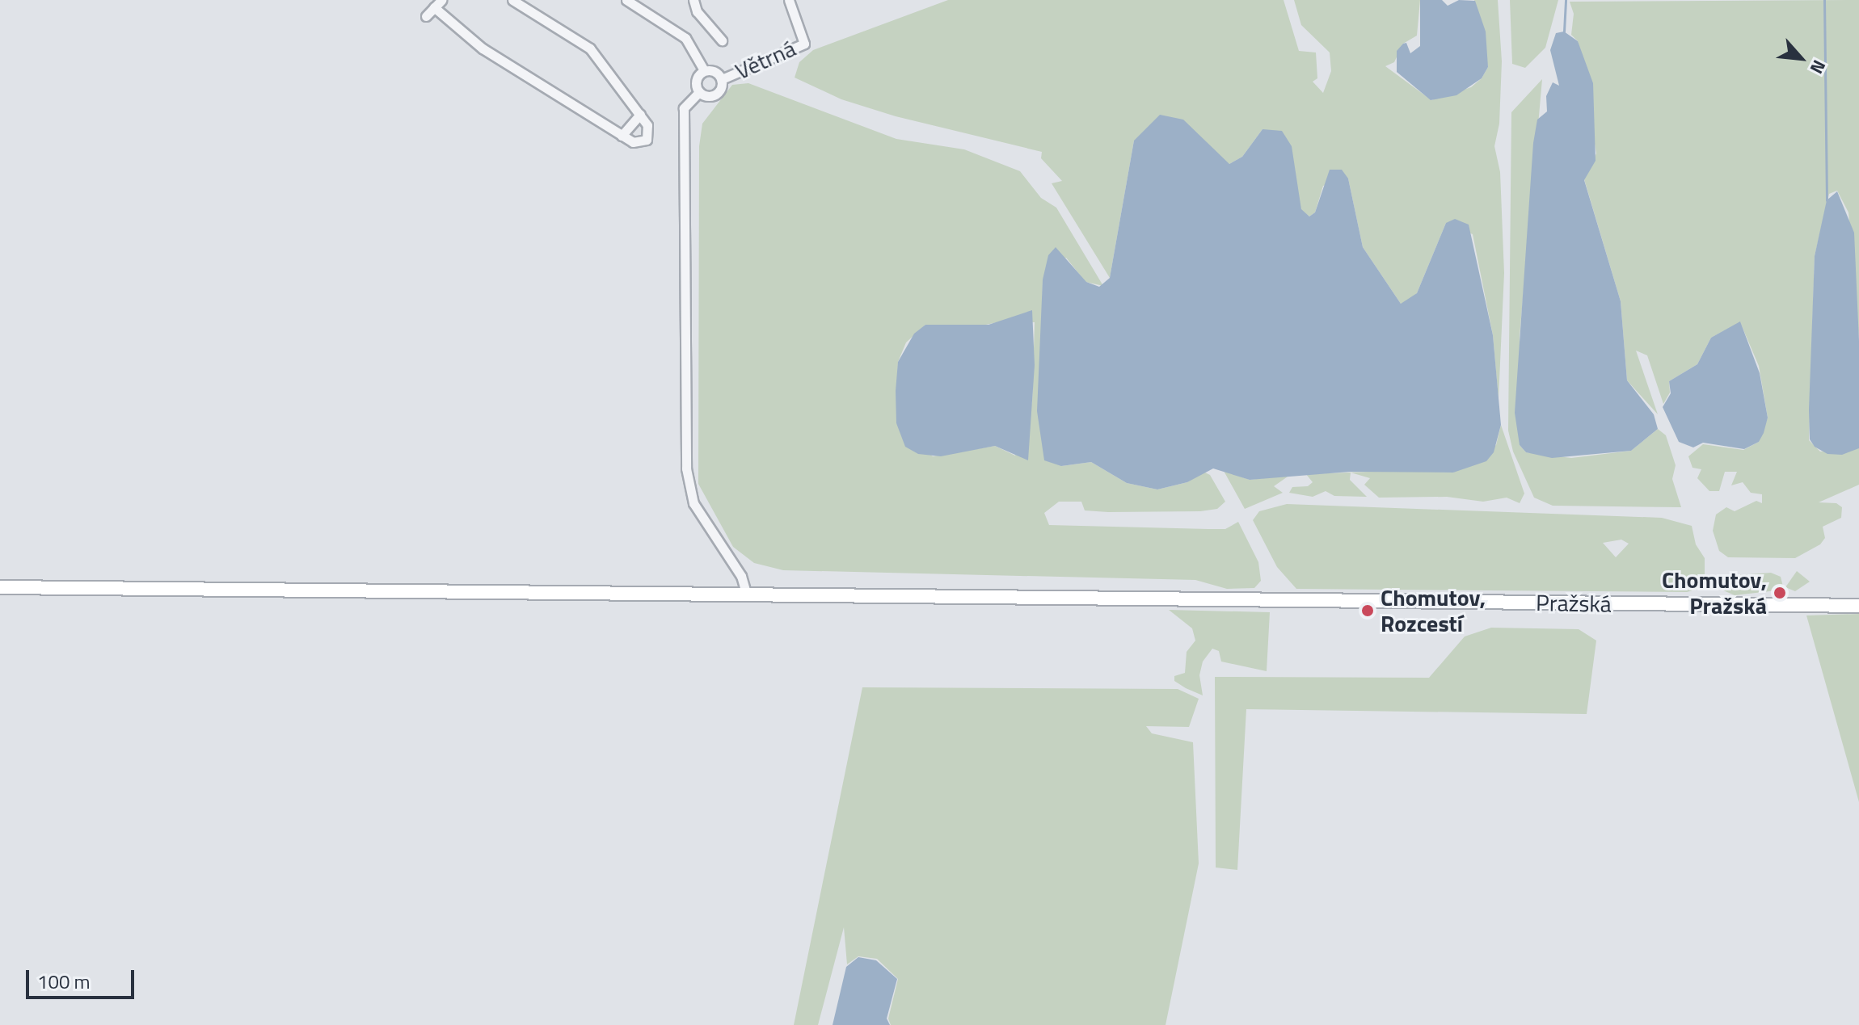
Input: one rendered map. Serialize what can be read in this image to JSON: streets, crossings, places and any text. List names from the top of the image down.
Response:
{
  "streets": {
    "main road": ["Pražská"],
    "street": ["Větrná"]
  },
  "places": ["Chomutov, Pražská", "Chomutov, Rozcestí"],
  "scale_bar": "100 m",
  "north": "bottom right"
}
